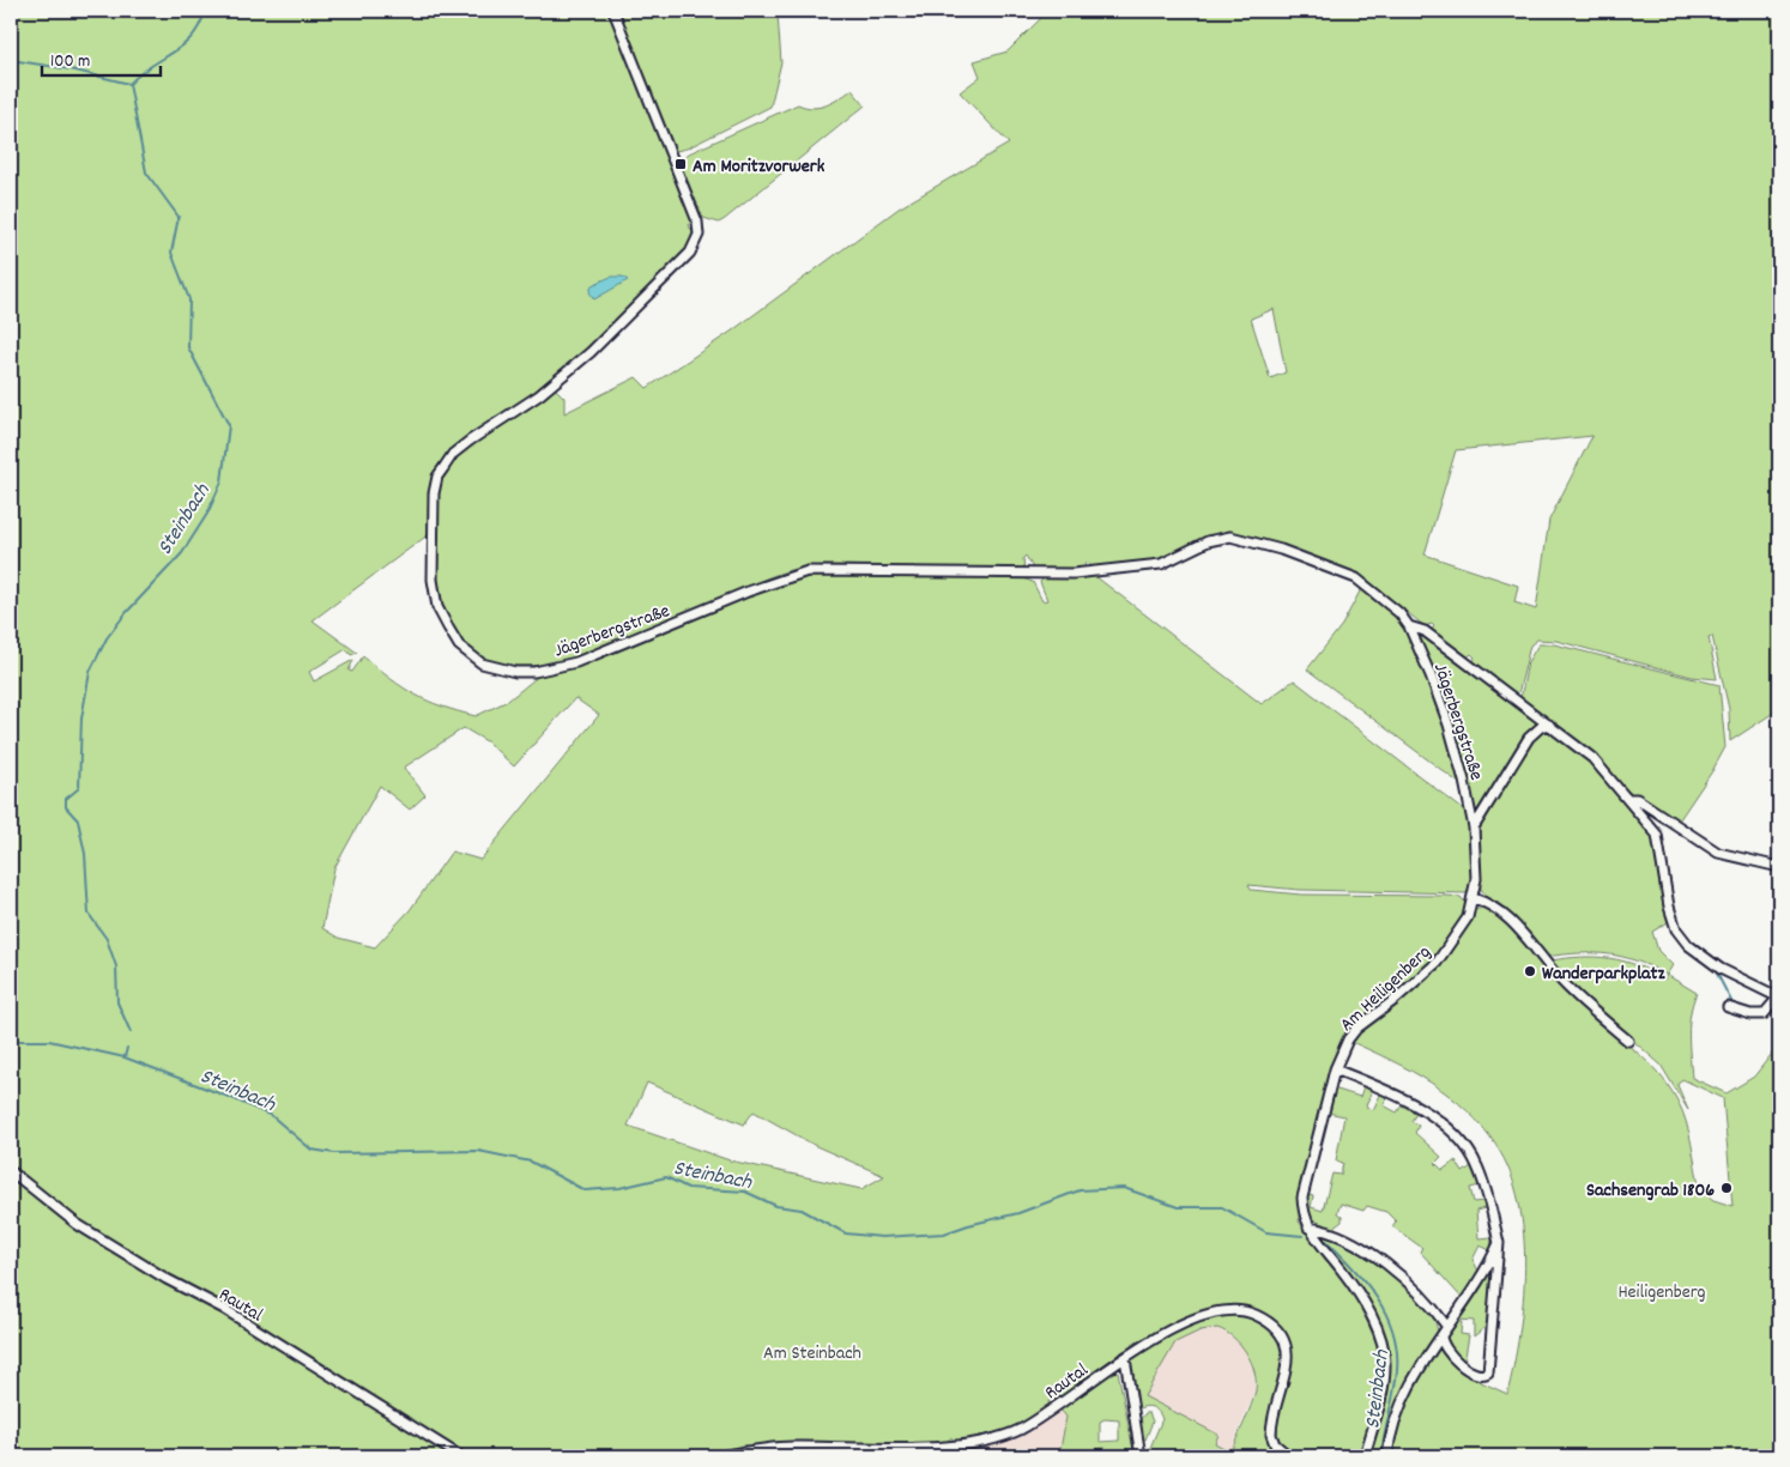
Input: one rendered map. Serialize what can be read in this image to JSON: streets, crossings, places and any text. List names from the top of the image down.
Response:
{
  "streets": {
    "street": ["Jägerbergstraße", "Am Heiligenberg", "Rautal"]
  },
  "crossings": [
    ["Jägerbergstraße", "Am Heiligenberg"]
  ],
  "water": ["Steinbach"],
  "parks": ["Heiligenberg", "Am Steinbach"],
  "places": {
    "transit": ["Am Moritzvorwerk"],
    "other": ["Wanderparkplatz", "Sachsengrab 1806"]
  },
  "scale_bar": "100 m"
}
